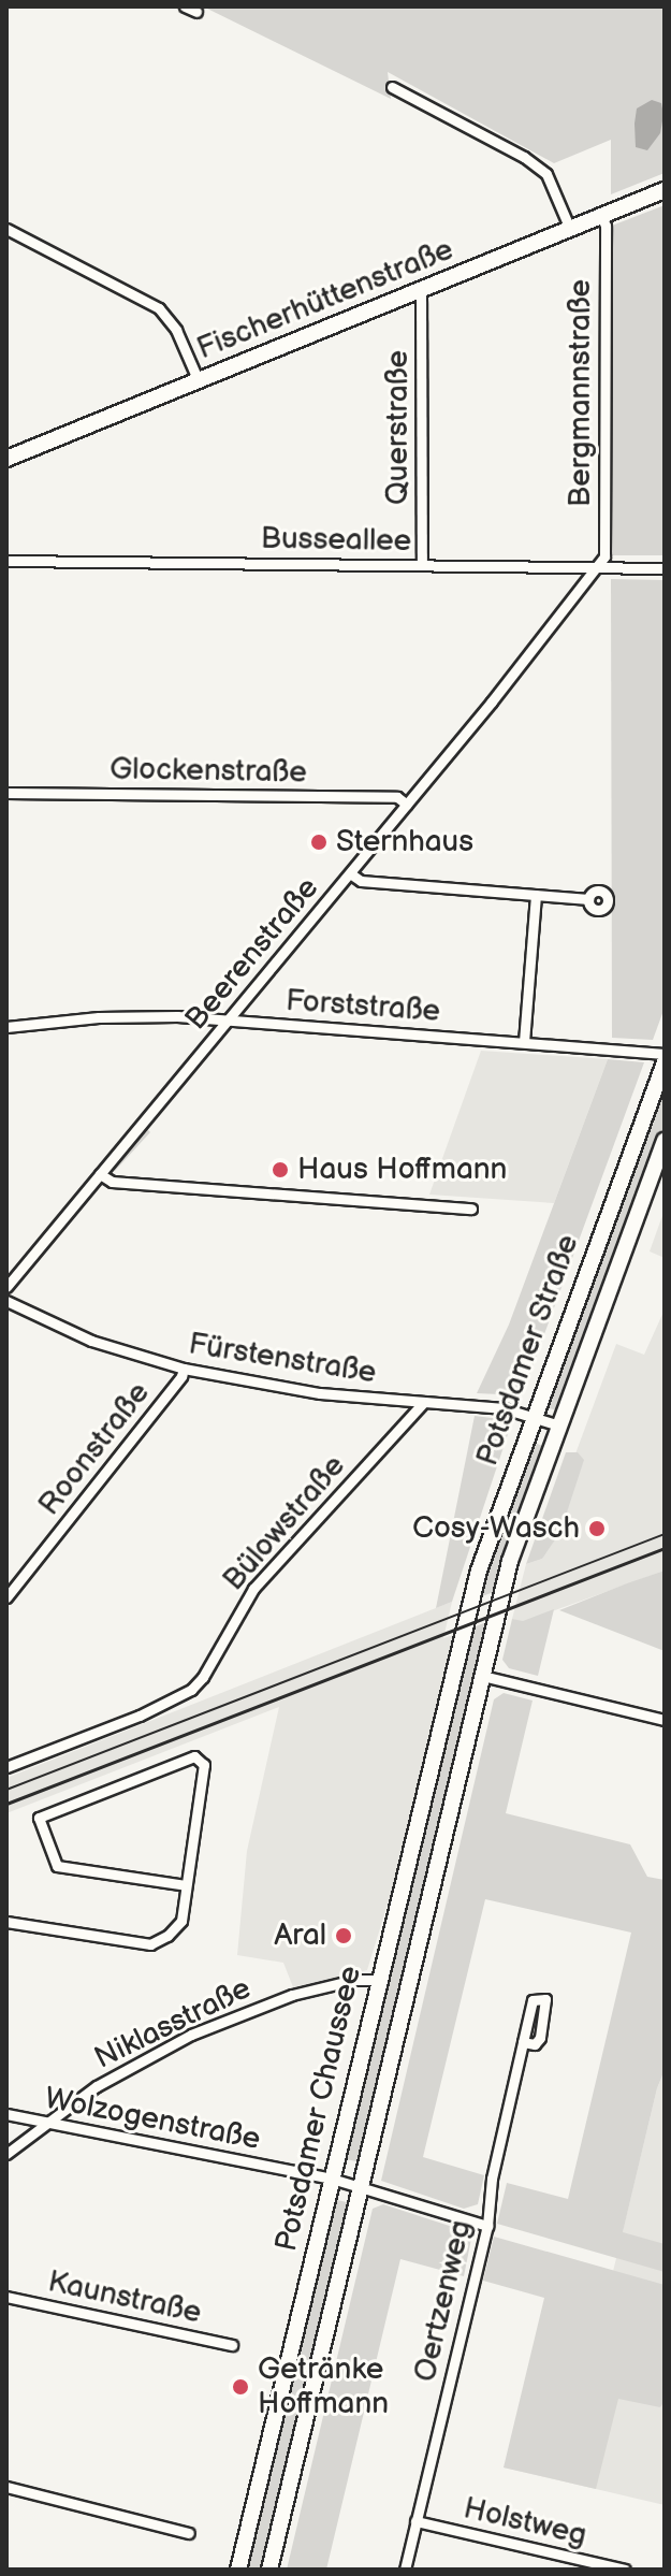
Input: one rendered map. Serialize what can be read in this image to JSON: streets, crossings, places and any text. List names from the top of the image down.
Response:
{
  "streets": {
    "main road": ["Fischerhüttenstraße", "Potsdamer Straße", "Potsdamer Chaussee"],
    "street": [
      "Bergmannstraße",
      "Querstraße",
      "Busseallee",
      "Glockenstraße",
      "Beerenstraße",
      "Forststraße",
      "Fürstenstraße",
      "Roonstraße",
      "Bülowstraße",
      "Niklasstraße",
      "Wolzogenstraße",
      "Kaunstraße",
      "Oertzenweg",
      "Holstweg"
    ]
  },
  "crossings": [
    ["Fischerhüttenstraße", "Bergmannstraße"],
    ["Fischerhüttenstraße", "Querstraße"],
    ["Bergmannstraße", "Busseallee"],
    ["Bergmannstraße", "Beerenstraße"],
    ["Querstraße", "Busseallee"],
    ["Busseallee", "Beerenstraße"],
    ["Glockenstraße", "Beerenstraße"],
    ["Beerenstraße", "Forststraße"],
    ["Potsdamer Straße", "Fürstenstraße"],
    ["Potsdamer Straße", "Potsdamer Chaussee"],
    ["Fürstenstraße", "Roonstraße"],
    ["Fürstenstraße", "Bülowstraße"],
    ["Niklasstraße", "Potsdamer Chaussee"],
    ["Niklasstraße", "Wolzogenstraße"],
    ["Potsdamer Chaussee", "Wolzogenstraße"],
    ["Wolzogenstraße", "Oertzenweg"],
    ["Oertzenweg", "Holstweg"]
  ],
  "places": [
    "Sternhaus",
    "Haus Hoffmann",
    "Cosy-Wasch",
    "Aral",
    "Getränke Hoffmann"
  ]
}
